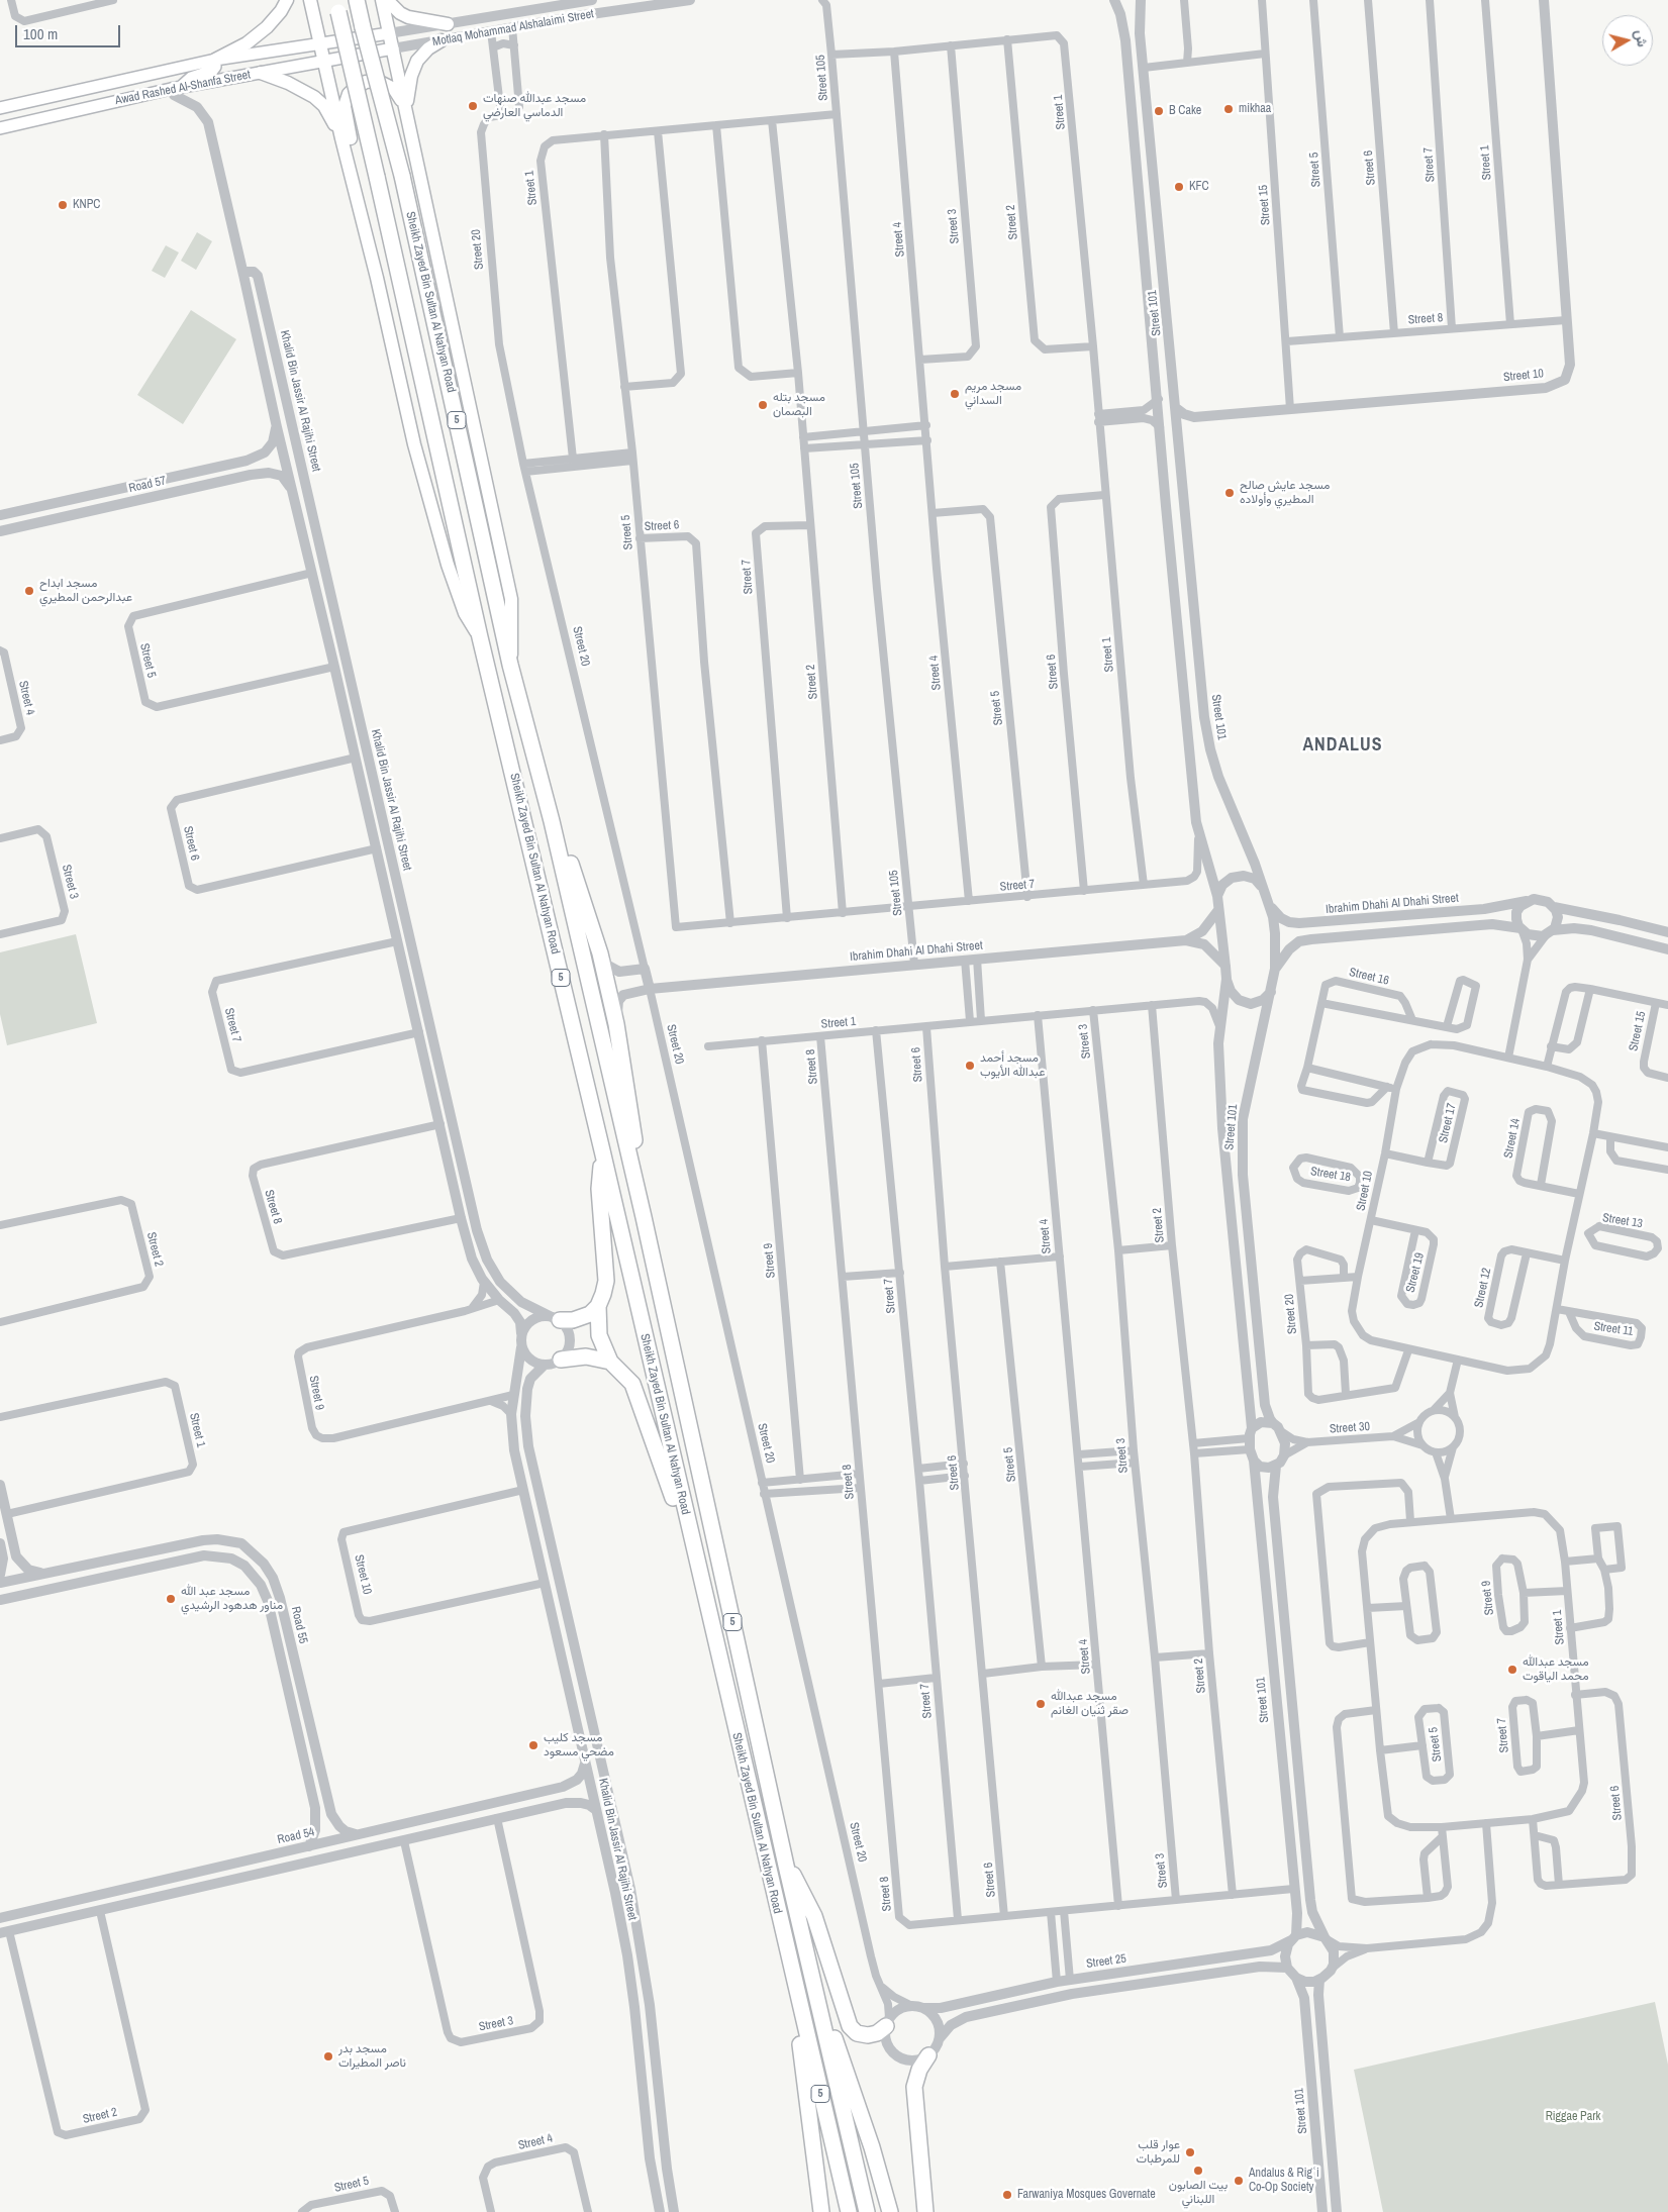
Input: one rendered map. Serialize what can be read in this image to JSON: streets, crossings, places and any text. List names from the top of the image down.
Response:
{
  "streets": {
    "highway": ["Sheikh Zayed Bin Sultan Al Nahyan Road", "5"],
    "main road": ["Motlaq Mohammad Alshalaimi Street", "Awad Rashed Al-Shanfa Street"],
    "street": [
      "Street 105",
      "Street 1",
      "Street 7",
      "Street 6",
      "Street 5",
      "Street 15",
      "Street 2",
      "Street 3",
      "Street 4",
      "Street 20",
      "Street 101",
      "Street 8",
      "Street 10",
      "Khalid Bin Jassir Al Rajihi Street",
      "Road 57",
      "Ibrahim Dhahi Al Dhahi Street",
      "Street 16",
      "Street 17",
      "Street 14",
      "Street 18",
      "Street 13",
      "Street 9",
      "Street 19",
      "Street 12",
      "Street 11",
      "Street 30",
      "Road 55",
      "Road 54",
      "Street 25"
    ]
  },
  "crossings": [
    ["Motlaq Mohammad Alshalaimi Street", "Awad Rashed Al-Shanfa Street"],
    ["Motlaq Mohammad Alshalaimi Street", "Street 20"],
    ["Motlaq Mohammad Alshalaimi Street", "Sheikh Zayed Bin Sultan Al Nahyan Road"],
    ["Street 105", "Street 1"],
    ["Street 105", "Street 7"],
    ["Street 105", "Ibrahim Dhahi Al Dhahi Street"],
    ["Awad Rashed Al-Shanfa Street", "Sheikh Zayed Bin Sultan Al Nahyan Road"],
    ["Awad Rashed Al-Shanfa Street", "Khalid Bin Jassir Al Rajihi Street"],
    ["Street 1", "Street 7"],
    ["Street 1", "Street 6"],
    ["Street 1", "Street 5"],
    ["Street 1", "Street 2"],
    ["Street 1", "Street 3"],
    ["Street 1", "Street 4"],
    ["Street 1", "Street 101"],
    ["Street 1", "Street 8"],
    ["Street 1", "Street 9"],
    ["Street 7", "Street 6"],
    ["Street 7", "Street 5"],
    ["Street 7", "Street 2"],
    ["Street 7", "Street 4"],
    ["Street 7", "Street 101"],
    ["Street 7", "Street 8"],
    ["Street 7", "Khalid Bin Jassir Al Rajihi Street"],
    ["Street 6", "Street 5"],
    ["Street 6", "Street 8"],
    ["Street 6", "Khalid Bin Jassir Al Rajihi Street"],
    ["Street 5", "Street 4"],
    ["Street 5", "Street 8"],
    ["Street 5", "Khalid Bin Jassir Al Rajihi Street"],
    ["Street 15", "Street 8"],
    ["Street 15", "Street 10"],
    ["Street 2", "Street 8"],
    ["Street 3", "Street 4"],
    ["Street 3", "Street 8"],
    ["Street 4", "Street 8"],
    ["Street 20", "Street 10"],
    ["Street 20", "Ibrahim Dhahi Al Dhahi Street"],
    ["Street 20", "Street 25"],
    ["Street 101", "Street 8"],
    ["Street 101", "Ibrahim Dhahi Al Dhahi Street"],
    ["Street 101", "Street 30"],
    ["Street 101", "Street 25"],
    ["Street 8", "Street 10"],
    ["Street 8", "Khalid Bin Jassir Al Rajihi Street"],
    ["Street 10", "Khalid Bin Jassir Al Rajihi Street"],
    ["Street 10", "Street 17"],
    ["Street 10", "Street 14"],
    ["Street 10", "Street 18"],
    ["Street 10", "Street 13"],
    ["Street 10", "Street 19"],
    ["Street 10", "Street 12"],
    ["Street 10", "Street 11"],
    ["Khalid Bin Jassir Al Rajihi Street", "Road 57"],
    ["Khalid Bin Jassir Al Rajihi Street", "Street 9"],
    ["Khalid Bin Jassir Al Rajihi Street", "Road 54"],
    ["Road 55", "Road 54"]
  ],
  "districts": ["ANDALUS"],
  "parks": ["Riggae Park"],
  "places": [
    "مسجد عبدالله صنهات الدماسي العارضي",
    "mikhaa",
    "B Cake",
    "KFC",
    "KNPC",
    "مسجد مريم السداني",
    "مسجد بتله البصمان",
    "مسجد عايش صالح المطيري وأولاده",
    "مسجد ابداح عبدالرحمن المطيري",
    "مسجد أحمد عبدالله الأيوب",
    "مسجد عبد الله مناور هدهود الرشيدي",
    "مسجد عبدالله محمد الياقوت",
    "مسجد عبدالله صقر ثنيان الغانم",
    "مسجد كليب مضحي مسعود",
    "مسجد بدر ناصر المطيرات",
    "عوار قلب للمرطبات",
    "بيت الصابون اللبناني",
    "Andalus & Rigʿi Co-Op Society",
    "Farwaniya Mosques Governate"
  ],
  "scale_bar": "100 m",
  "north": "right"
}
